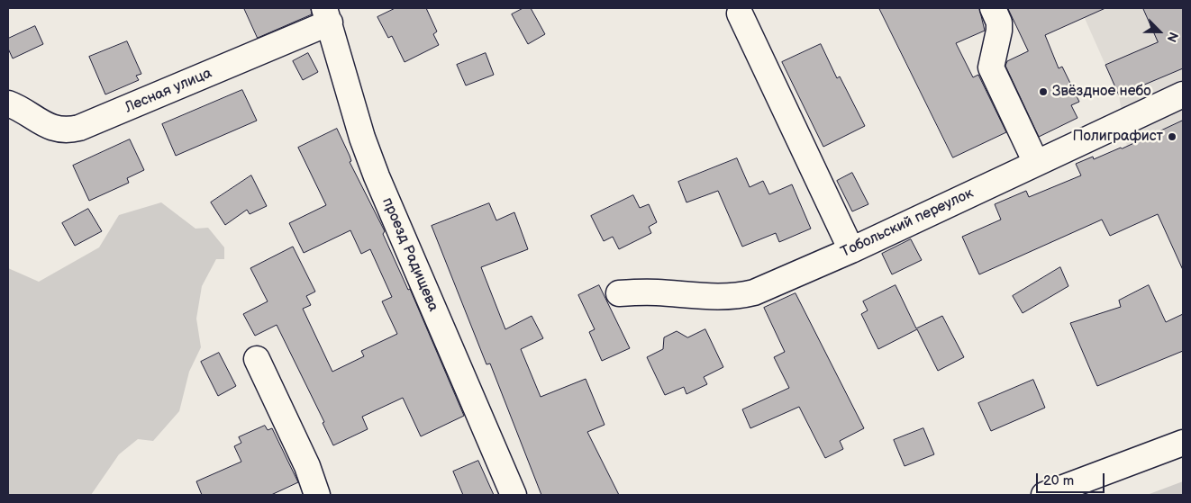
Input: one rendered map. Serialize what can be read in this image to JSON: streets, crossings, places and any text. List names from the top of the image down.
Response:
{
  "streets": {
    "street": ["Лесная улица", "Тобольский переулок", "проезд Радищева"]
  },
  "crossings": [
    ["Лесная улица", "проезд Радищева"]
  ],
  "places": ["Звёздное небо", "Полиграфист"],
  "scale_bar": "20 m",
  "north": "bottom right"
}
